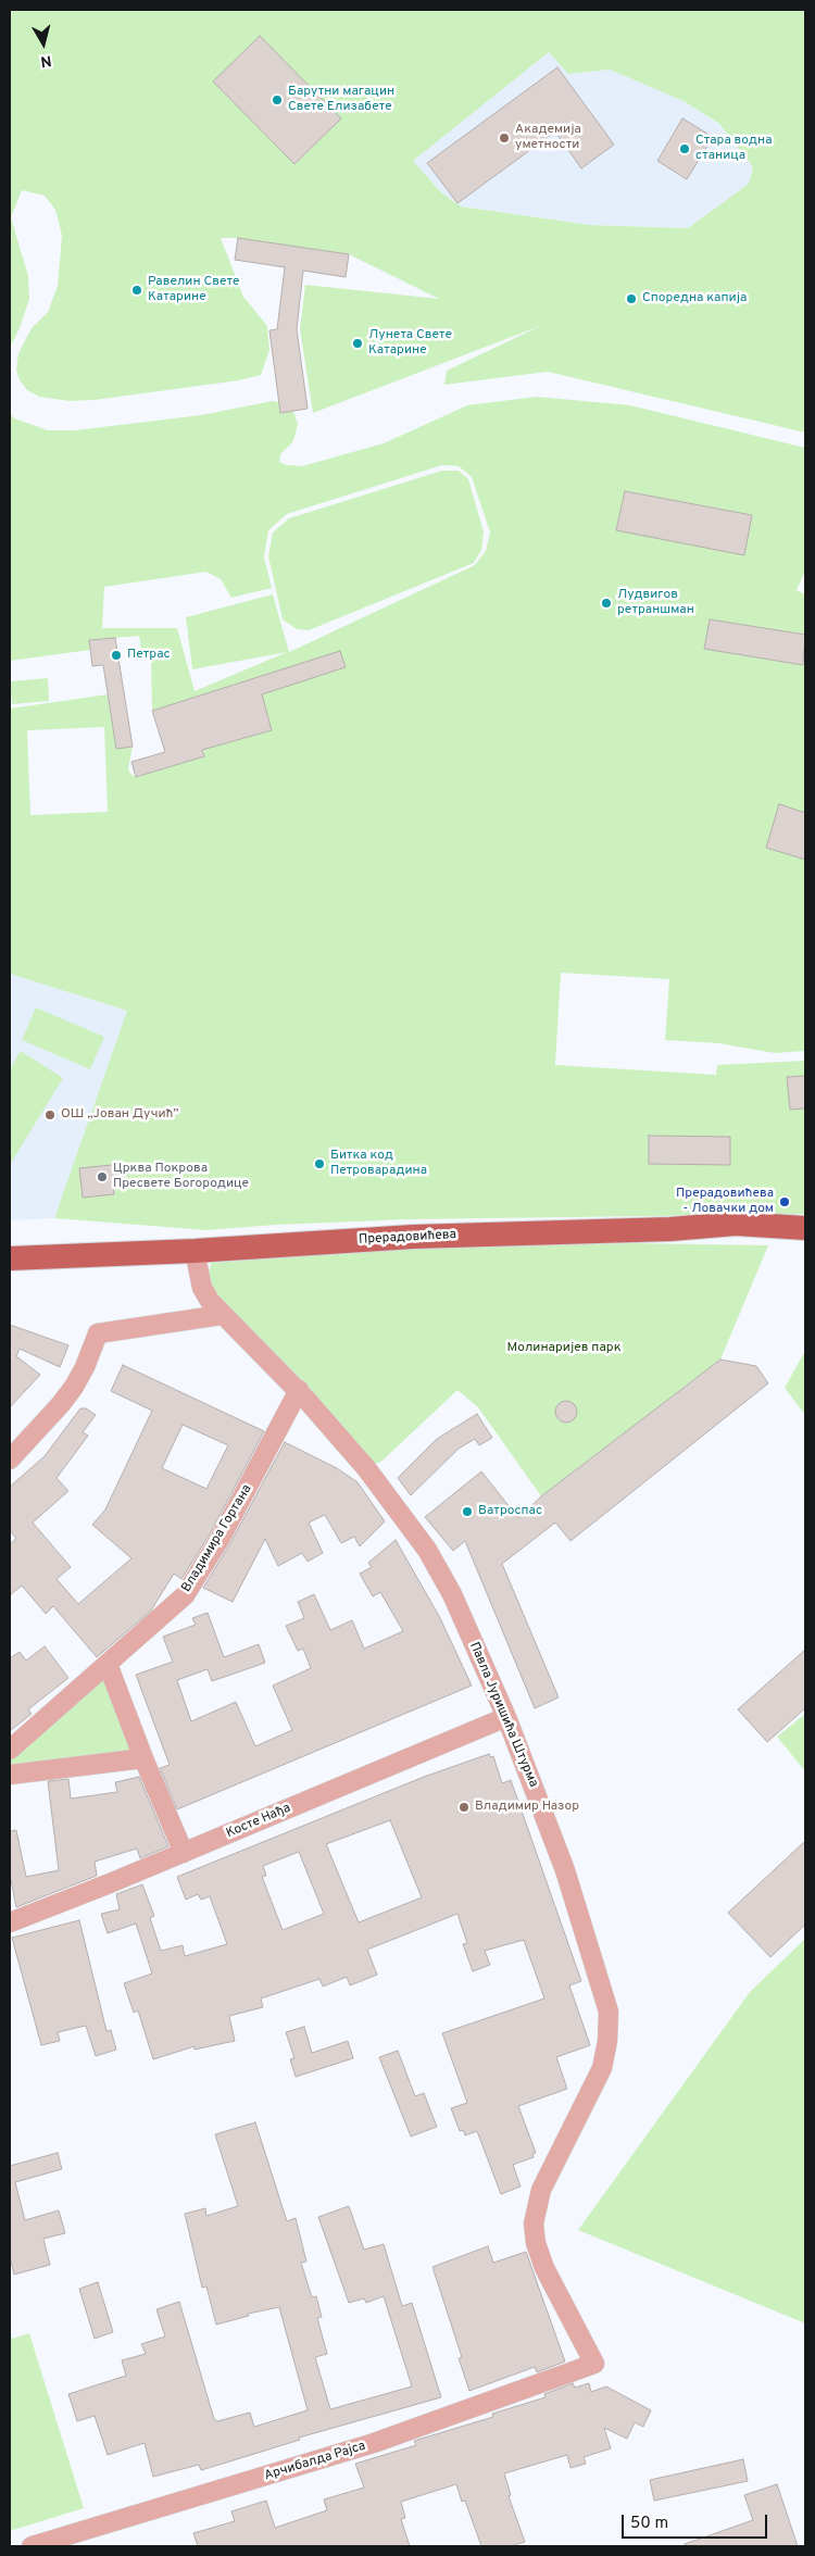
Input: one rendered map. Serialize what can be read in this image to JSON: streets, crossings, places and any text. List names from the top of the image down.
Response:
{
  "streets": {
    "main road": ["Прерадовићева"],
    "street": [
      "Владимира Гортана",
      "Павла Јуришића Штурма",
      "Косте Нађа",
      "Арчибалда Рајса"
    ]
  },
  "crossings": [
    ["Прерадовићева", "Павла Јуришића Штурма"],
    ["Владимира Гортана", "Павла Јуришића Штурма"],
    ["Павла Јуришића Штурма", "Косте Нађа"],
    ["Павла Јуришића Штурма", "Арчибалда Рајса"]
  ],
  "parks": ["Молинаријев парк"],
  "places": [
    "Барутни магацин Свете Елизабете",
    "Академија уметности",
    "Стара водна станица",
    "Равелин Свете Катарине",
    "Споредна капија",
    "Лунета Свете Катарине",
    "Лудвигов ретраншман",
    "Петрас",
    "ОШ „Јован Дучић”",
    "Битка код Петроварадина",
    "Црква Покрова Пресвете Богородице",
    "Прерадовићева - Ловачки дом",
    "Ватроспас",
    "Владимир Назор"
  ],
  "scale_bar": "50 m",
  "north": "bottom"
}
